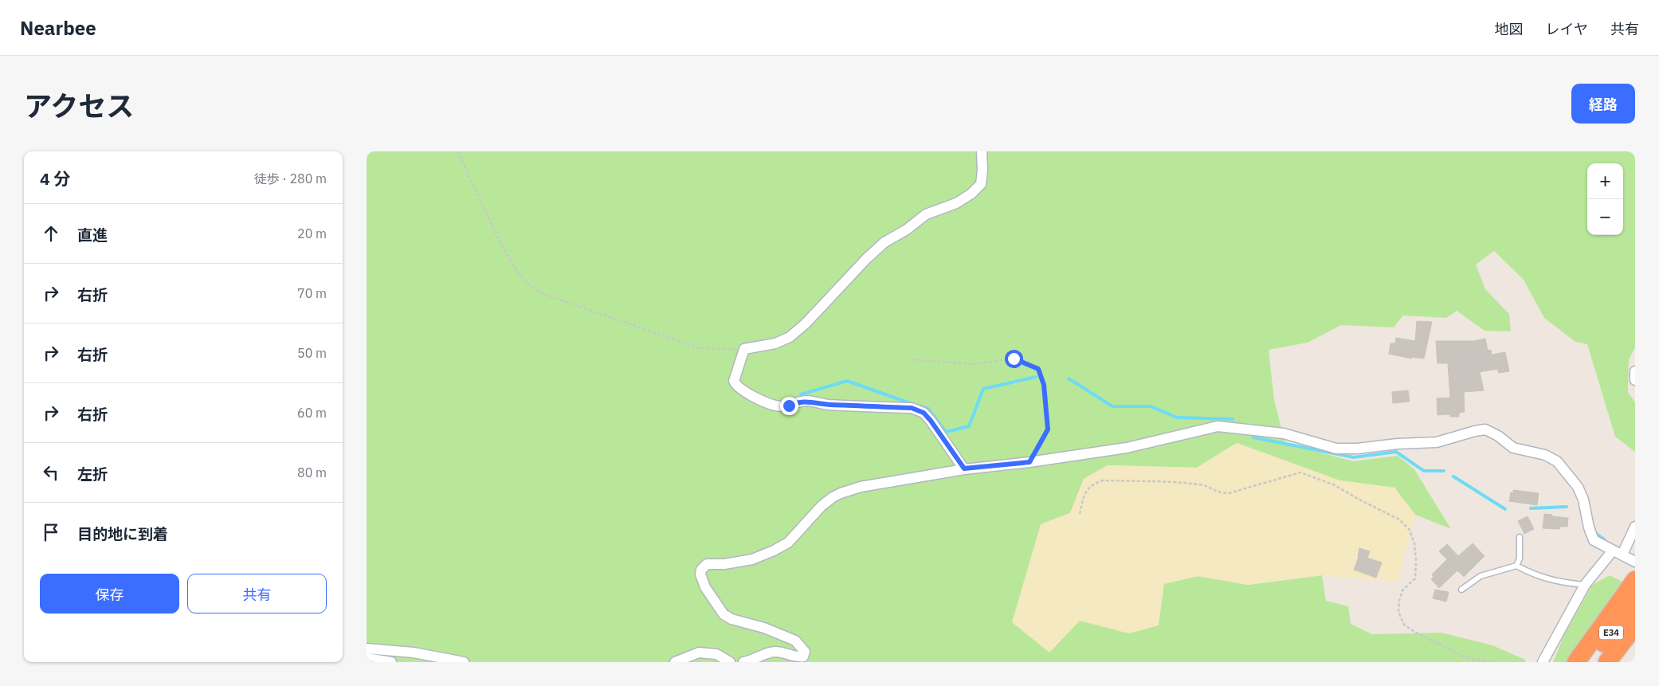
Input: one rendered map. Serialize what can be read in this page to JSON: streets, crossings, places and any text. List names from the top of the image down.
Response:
{
  "streets": {
    "highway": ["E34"]
  },
  "page": {
    "header": "Nearbee",
    "nav": ["地図", "レイヤ", "共有"],
    "title": "アクセス",
    "buttons": [
      "経路",
      ["保存", "共有"]
    ],
    "heading": ["4 分", "徒歩 · 280 m"],
    "map_buttons": ["+", "−"],
    "list": [
      ["直進", "20 m"],
      ["右折", "70 m"],
      ["右折", "50 m"],
      ["右折", "60 m"],
      ["左折", "80 m"],
      "目的地に到着"
    ]
  }
}
